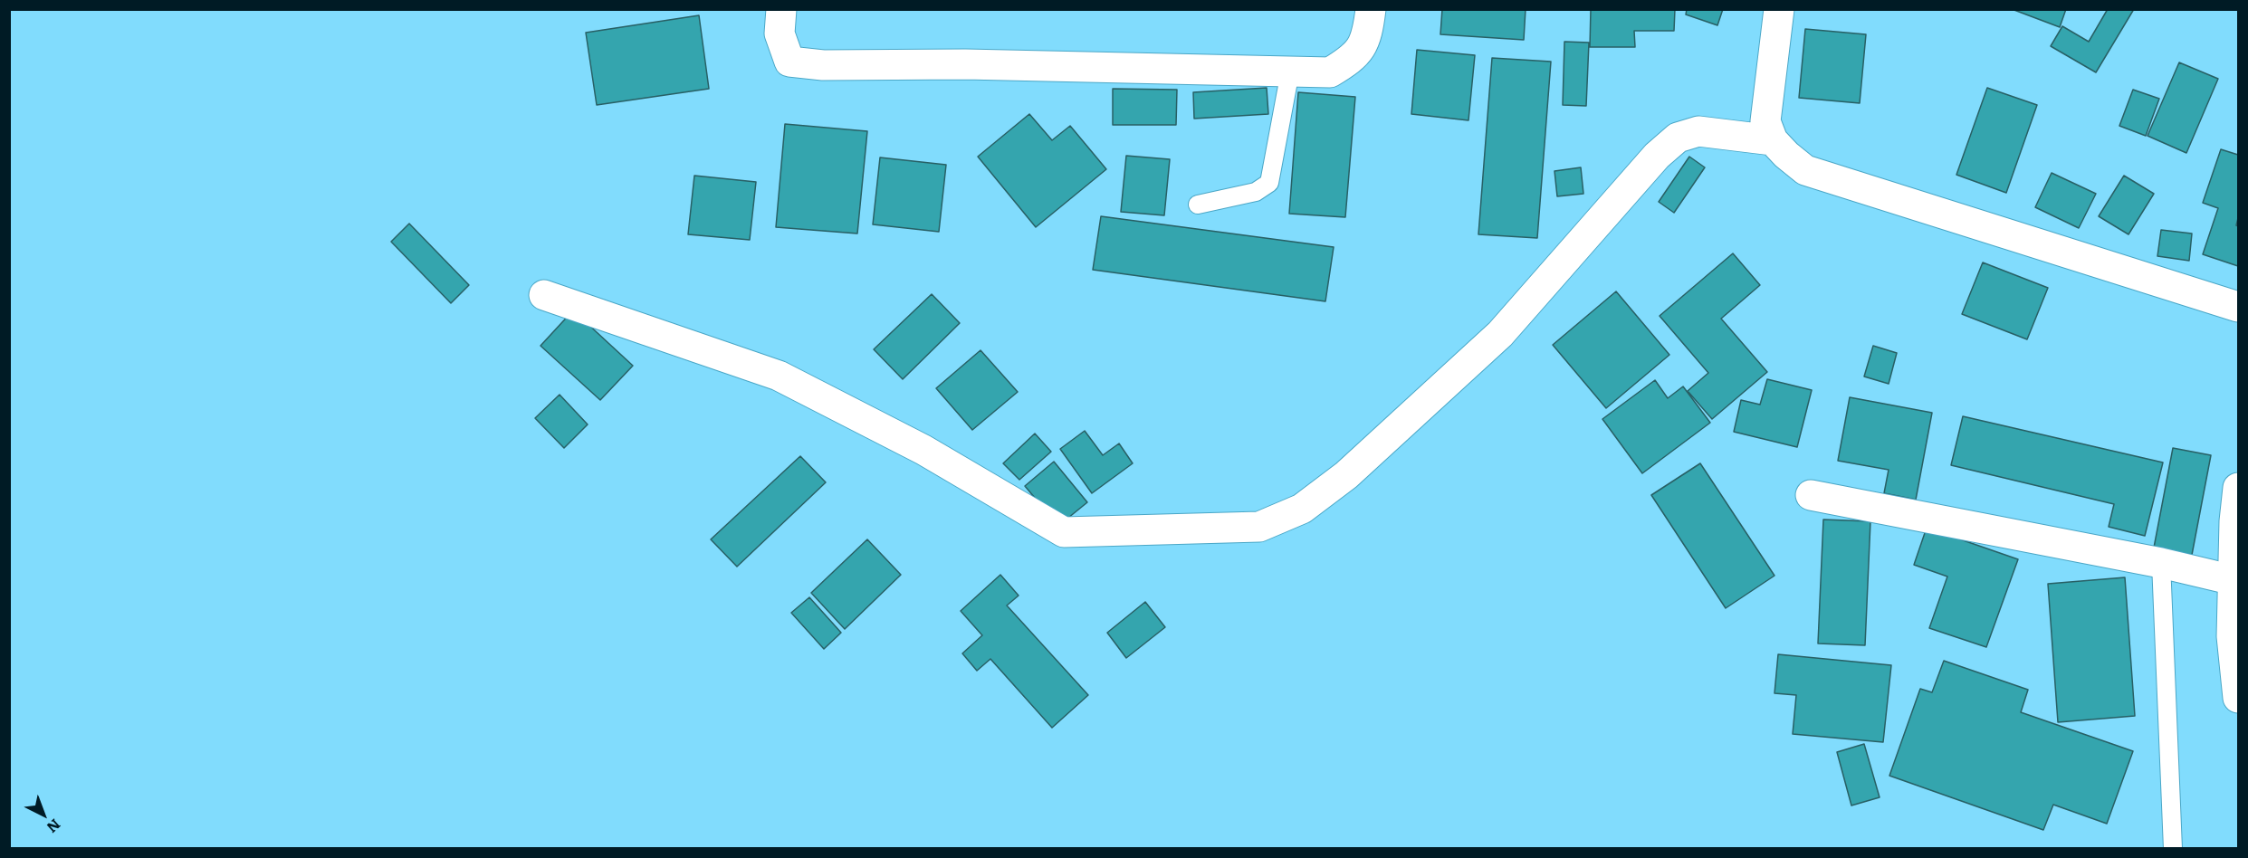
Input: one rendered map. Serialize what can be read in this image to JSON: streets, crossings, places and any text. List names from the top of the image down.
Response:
{
  "north": "bottom right"
}
